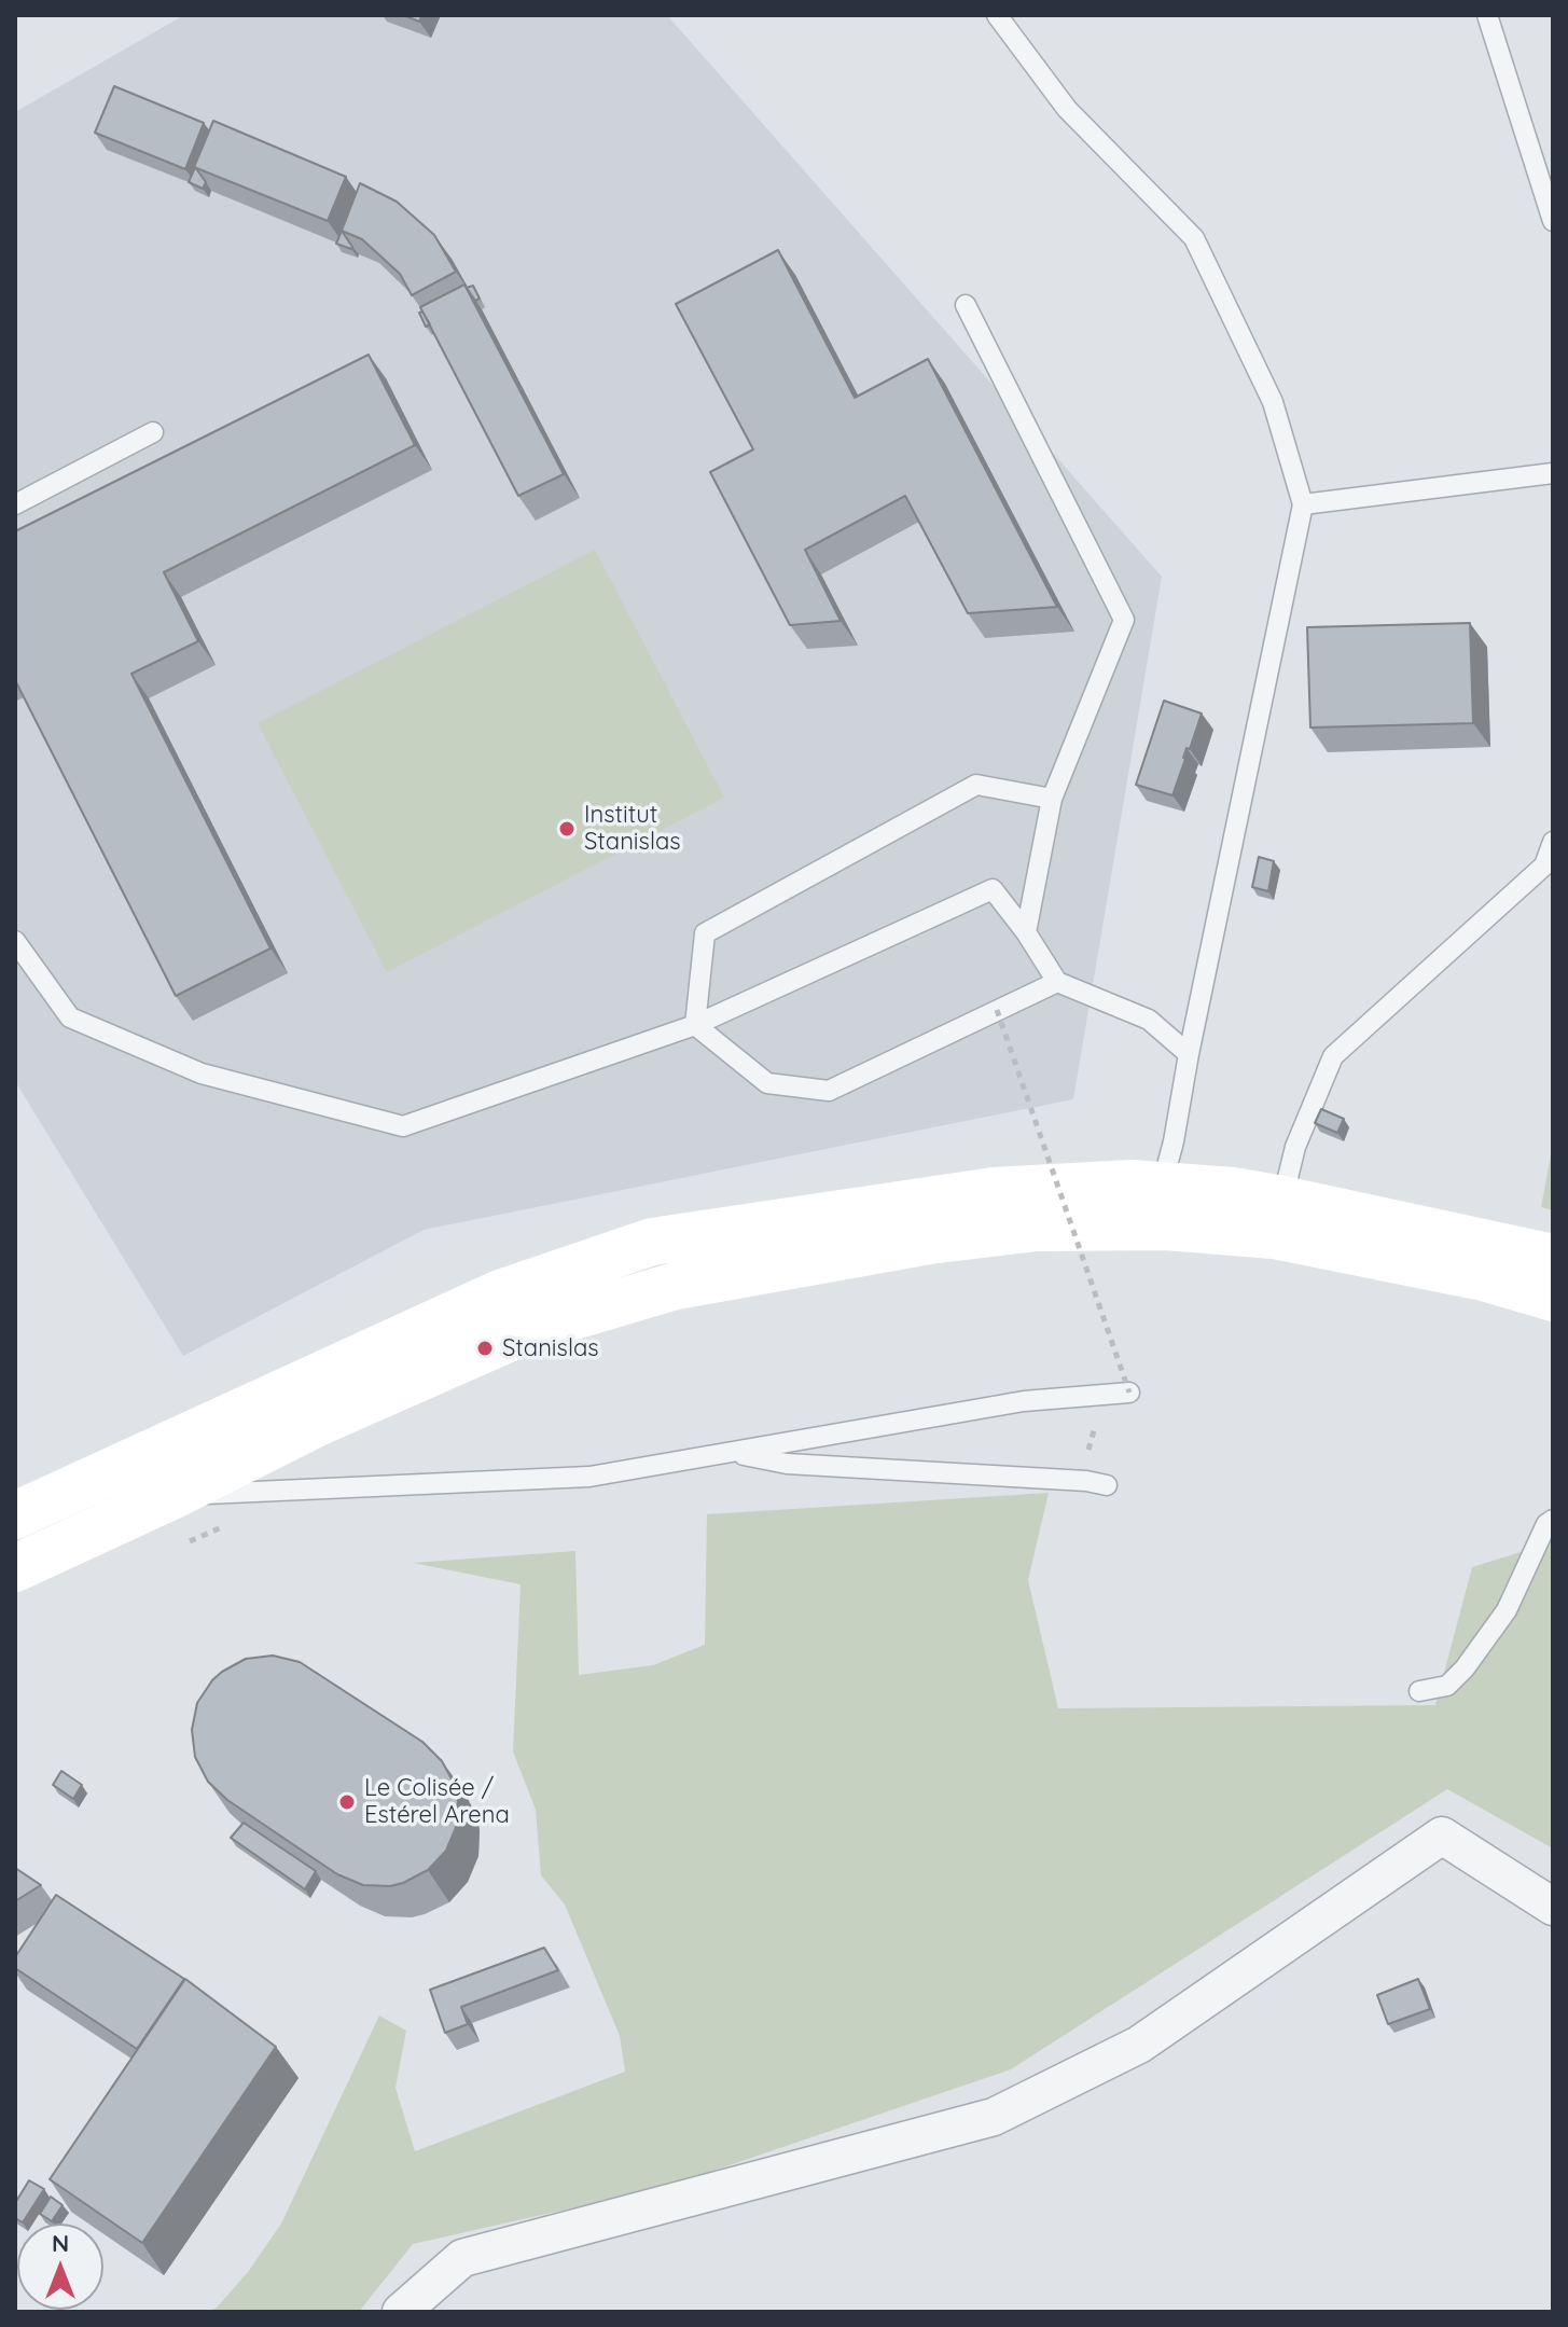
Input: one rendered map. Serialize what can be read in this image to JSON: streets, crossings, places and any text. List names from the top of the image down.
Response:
{
  "places": ["Institut Stanislas", "Stanislas", "Le Colisée / Estérel Arena"],
  "north": "top"
}
